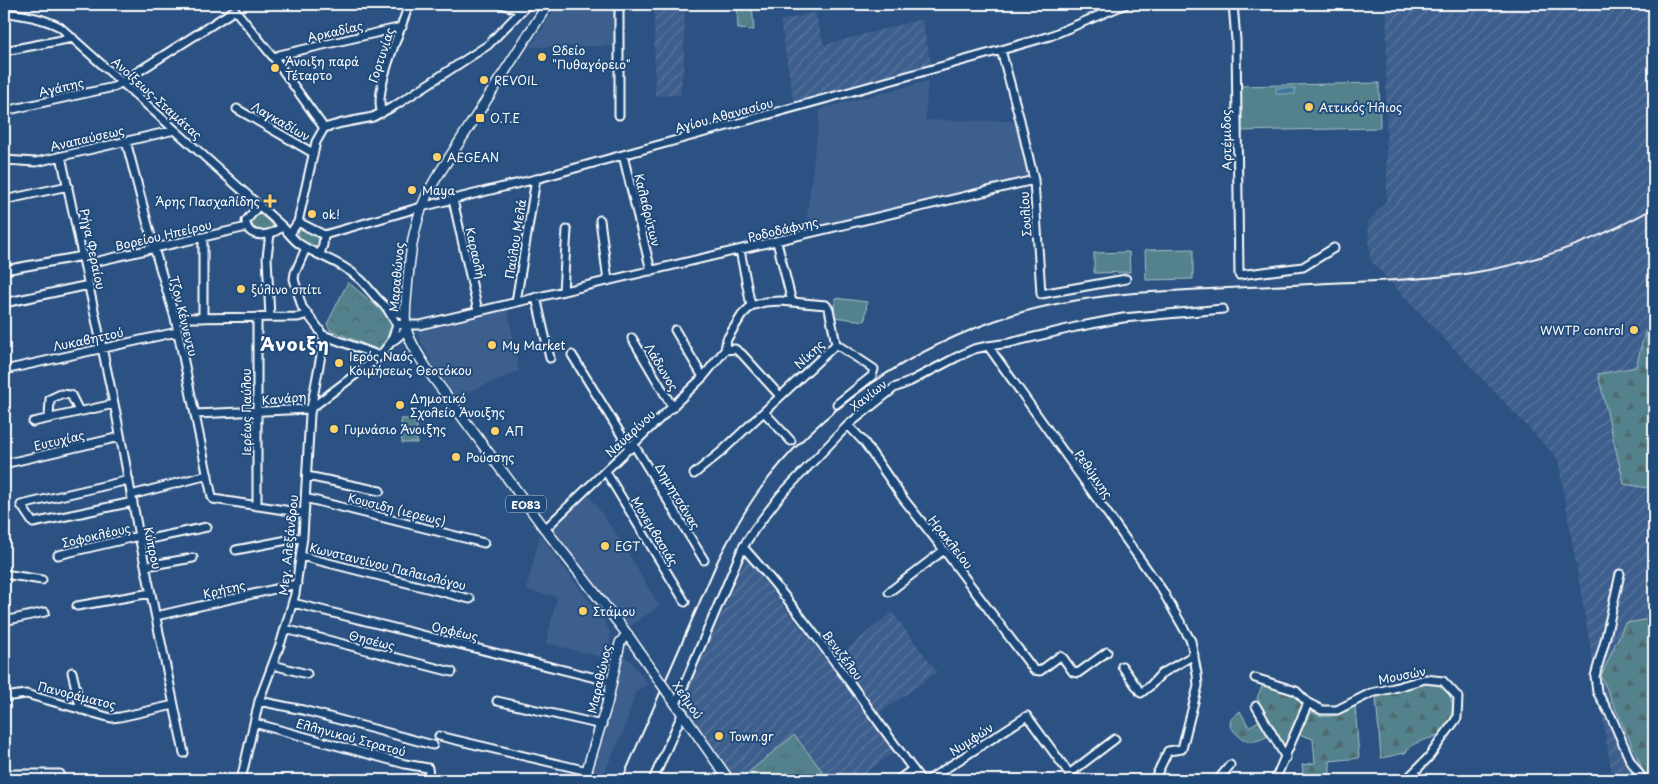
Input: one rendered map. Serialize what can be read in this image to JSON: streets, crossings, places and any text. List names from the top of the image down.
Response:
{
  "streets": {
    "main road": ["Μαραθώνος", "ΕΟ83", "Χελμού"],
    "street": [
      "Αρκαδίας",
      "Γορτυνίας",
      "Αγάπης",
      "Ανοίξεως-Σταμάτας",
      "Αγίου Αθανασίου",
      "Λαγκαδίων",
      "Αναπαύσεως",
      "Αρτέμιδος",
      "Καλαβρύτων",
      "Σουλίου",
      "Ροδοδάφνης",
      "Βορείου Ηπείρου",
      "Παύλου Μελά",
      "Ρήγα Φεραίου",
      "Καραολή",
      "Τζον Κέννεντυ",
      "Λυκαβηττού",
      "Νίκης",
      "Λάδωνος",
      "Χανίων",
      "Κανάρη",
      "Ιερέως Παύλου",
      "Ναυαρίνου",
      "Ευτυχίας",
      "Ρεθύμνης",
      "Δημητσάνας",
      "Κουσιδη (ιερεως)",
      "Μονεμβασιάς",
      "Σοφοκλέους",
      "Ηρακλείου",
      "Μεγ. Αλεξάνδρου",
      "Κύπρου",
      "Κωνσταντίνου Παλαιολόγου",
      "Κρήτης",
      "Ορφέως",
      "Θησέως",
      "Βενιζέλου",
      "Μουσών",
      "Πανοράματος",
      "Ελληνικού Στρατού",
      "Νυμφών"
    ]
  },
  "crossings": [
    ["Αρκαδίας", "Γορτυνίας"],
    ["Αρκαδίας", "Αγάπης"],
    ["Αγάπης", "Ανοίξεως-Σταμάτας"],
    ["Ανοίξεως-Σταμάτας", "Αναπαύσεως"],
    ["Αγίου Αθανασίου", "Καλαβρύτων"],
    ["Αγίου Αθανασίου", "Σουλίου"],
    ["Αγίου Αθανασίου", "Παύλου Μελά"],
    ["Αγίου Αθανασίου", "Καραολή"],
    ["Αγίου Αθανασίου", "Μαραθώνος"],
    ["Αναπαύσεως", "Ρήγα Φεραίου"],
    ["Αναπαύσεως", "Τζον Κέννεντυ"],
    ["Καλαβρύτων", "Ροδοδάφνης"],
    ["Σουλίου", "Ροδοδάφνης"],
    ["Ροδοδάφνης", "Παύλου Μελά"],
    ["Ροδοδάφνης", "Καραολή"],
    ["Ροδοδάφνης", "Μαραθώνος"],
    ["Ροδοδάφνης", "Κανάρη"],
    ["Βορείου Ηπείρου", "Ρήγα Φεραίου"],
    ["Βορείου Ηπείρου", "Τζον Κέννεντυ"],
    ["Ρήγα Φεραίου", "Λυκαβηττού"],
    ["Ρήγα Φεραίου", "Κύπρου"],
    ["Μαραθώνος", "Κανάρη"],
    ["Μαραθώνος", "Ναυαρίνου"],
    ["Μαραθώνος", "Ορφέως"],
    ["Μαραθώνος", "Χελμού"],
    ["Τζον Κέννεντυ", "Λυκαβηττού"],
    ["Τζον Κέννεντυ", "Κανάρη"],
    ["Τζον Κέννεντυ", "Ιερέως Παύλου"],
    ["Λυκαβηττού", "Κύπρου"],
    ["Λάδωνος", "Ναυαρίνου"],
    ["Χανίων", "Ρεθύμνης"],
    ["Χανίων", "Ηρακλείου"],
    ["Χανίων", "Βενιζέλου"],
    ["Χανίων", "Χελμού"],
    ["Κανάρη", "Ιερέως Παύλου"],
    ["Κανάρη", "Μεγ. Αλεξάνδρου"],
    ["Ναυαρίνου", "Δημητσάνας"],
    ["Ναυαρίνου", "Μονεμβασιάς"],
    ["Ευτυχίας", "Κύπρου"],
    ["Κουσιδη (ιερεως)", "Μεγ. Αλεξάνδρου"],
    ["Σοφοκλέους", "Κύπρου"],
    ["Μεγ. Αλεξάνδρου", "Κωνσταντίνου Παλαιολόγου"],
    ["Μεγ. Αλεξάνδρου", "Κρήτης"],
    ["Μεγ. Αλεξάνδρου", "Ορφέως"],
    ["Μεγ. Αλεξάνδρου", "Θησέως"],
    ["Μεγ. Αλεξάνδρου", "Ελληνικού Στρατού"],
    ["Κύπρου", "Κρήτης"],
    ["Κύπρου", "Πανοράματος"]
  ],
  "districts": ["Άνοιξη"],
  "places": {
    "other": [
      "Ωδείο \"Πυθαγόρειο\"",
      "Άνοιξη παρά Τέταρτο",
      "REVOIL",
      "Αττικός Ήλιος",
      "AEGEAN",
      "Maya",
      "ok!",
      "ξύλινο σπίτι",
      "WWTP control",
      "My Market",
      "Ιερός Ναός Κοιμήσεως Θεοτόκου",
      "Δημοτικό Σχολείο Άνοιξης",
      "Γυμνάσιο Άνοιξης",
      "ΑΠ",
      "Ρούσσης",
      "EGT",
      "Στάμου",
      "Town.gr"
    ],
    "transit": ["Ο.Τ.Ε"],
    "health": ["Άρης Πασχαλίδης"]
  }
}
